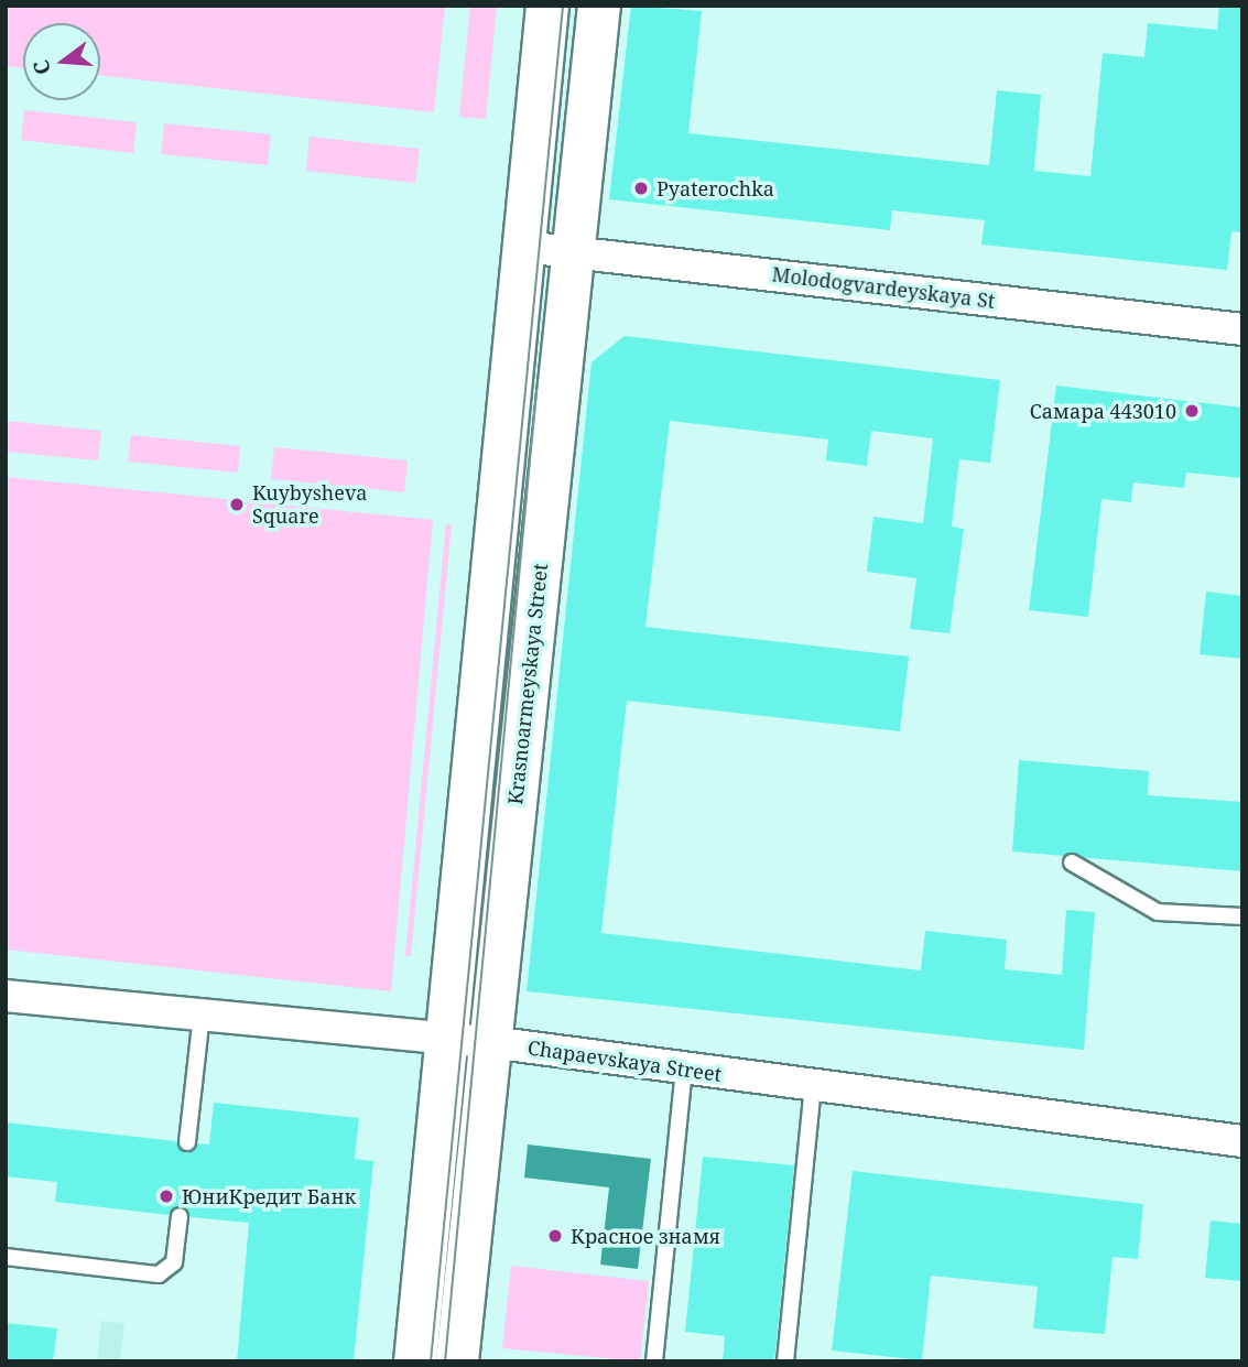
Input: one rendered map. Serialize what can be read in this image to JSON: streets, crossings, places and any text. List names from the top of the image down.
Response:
{
  "streets": {
    "main road": ["Krasnoarmeyskaya Street"],
    "street": ["Molodogvardeyskaya St", "Chapaevskaya Street"]
  },
  "crossings": [
    ["Molodogvardeyskaya St", "Krasnoarmeyskaya Street"],
    ["Krasnoarmeyskaya Street", "Chapaevskaya Street"]
  ],
  "places": [
    "Pyaterochka",
    "Самара 443010",
    "Kuybysheva Square",
    "ЮниКредит Банк",
    "Красное знамя"
  ],
  "north": "left"
}
